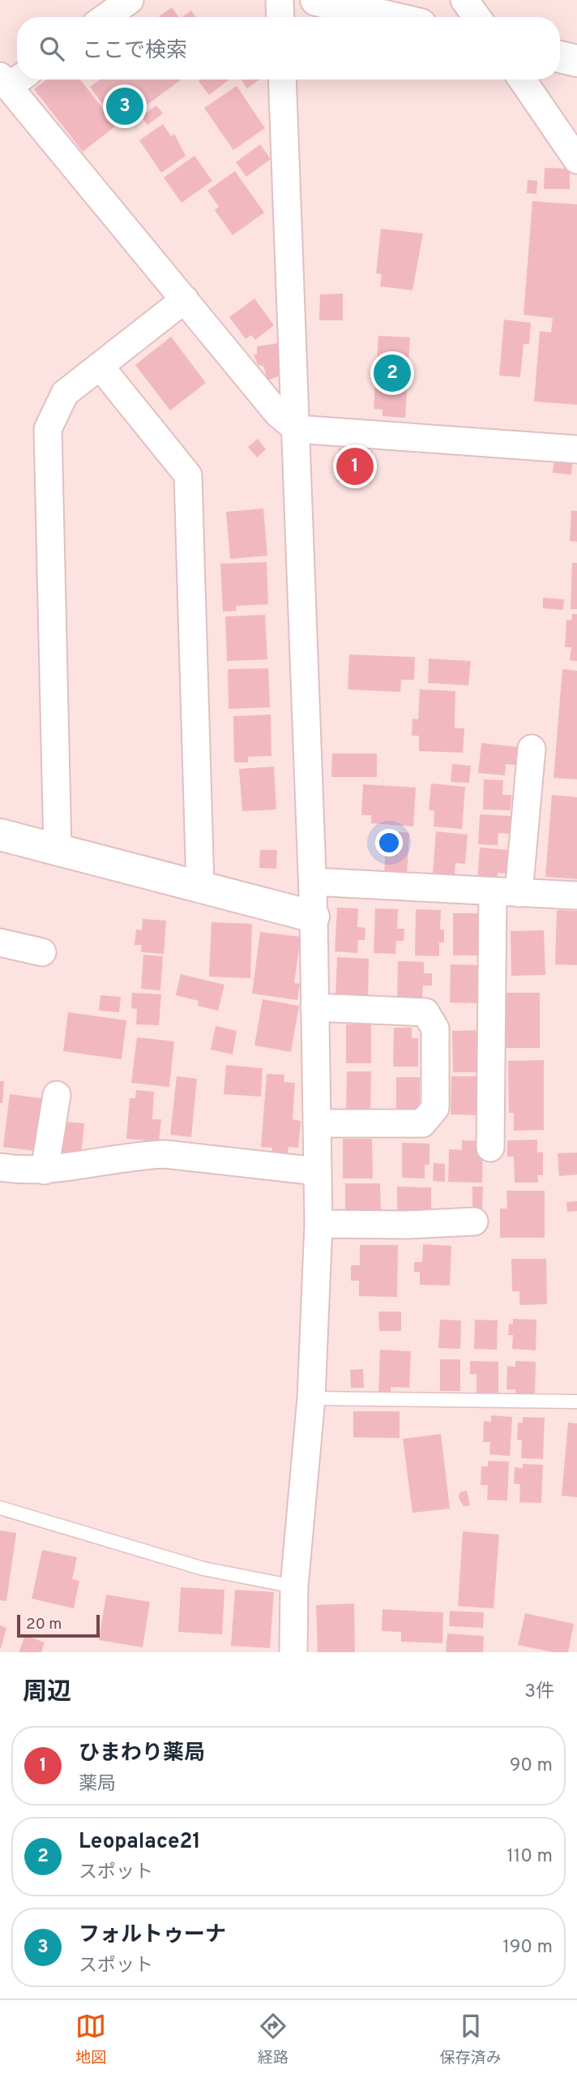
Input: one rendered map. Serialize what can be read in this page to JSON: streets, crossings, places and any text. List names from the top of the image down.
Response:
{
  "scale_bar": "20 m",
  "page": {
    "search": "ここで検索",
    "pins": ["3", "2", "1"],
    "scale": "20 m",
    "heading": ["周辺", "3件"],
    "list": [
      {
        "mark": "1",
        "name": "ひまわり薬局",
        "note": "薬局",
        "value": "90 m"
      },
      {
        "mark": "2",
        "name": "Leopalace21",
        "note": "スポット",
        "value": "110 m"
      },
      {
        "mark": "3",
        "name": "フォルトゥーナ",
        "note": "スポット",
        "value": "190 m"
      }
    ],
    "nav": ["地図", "経路", "保存済み"]
  }
}
